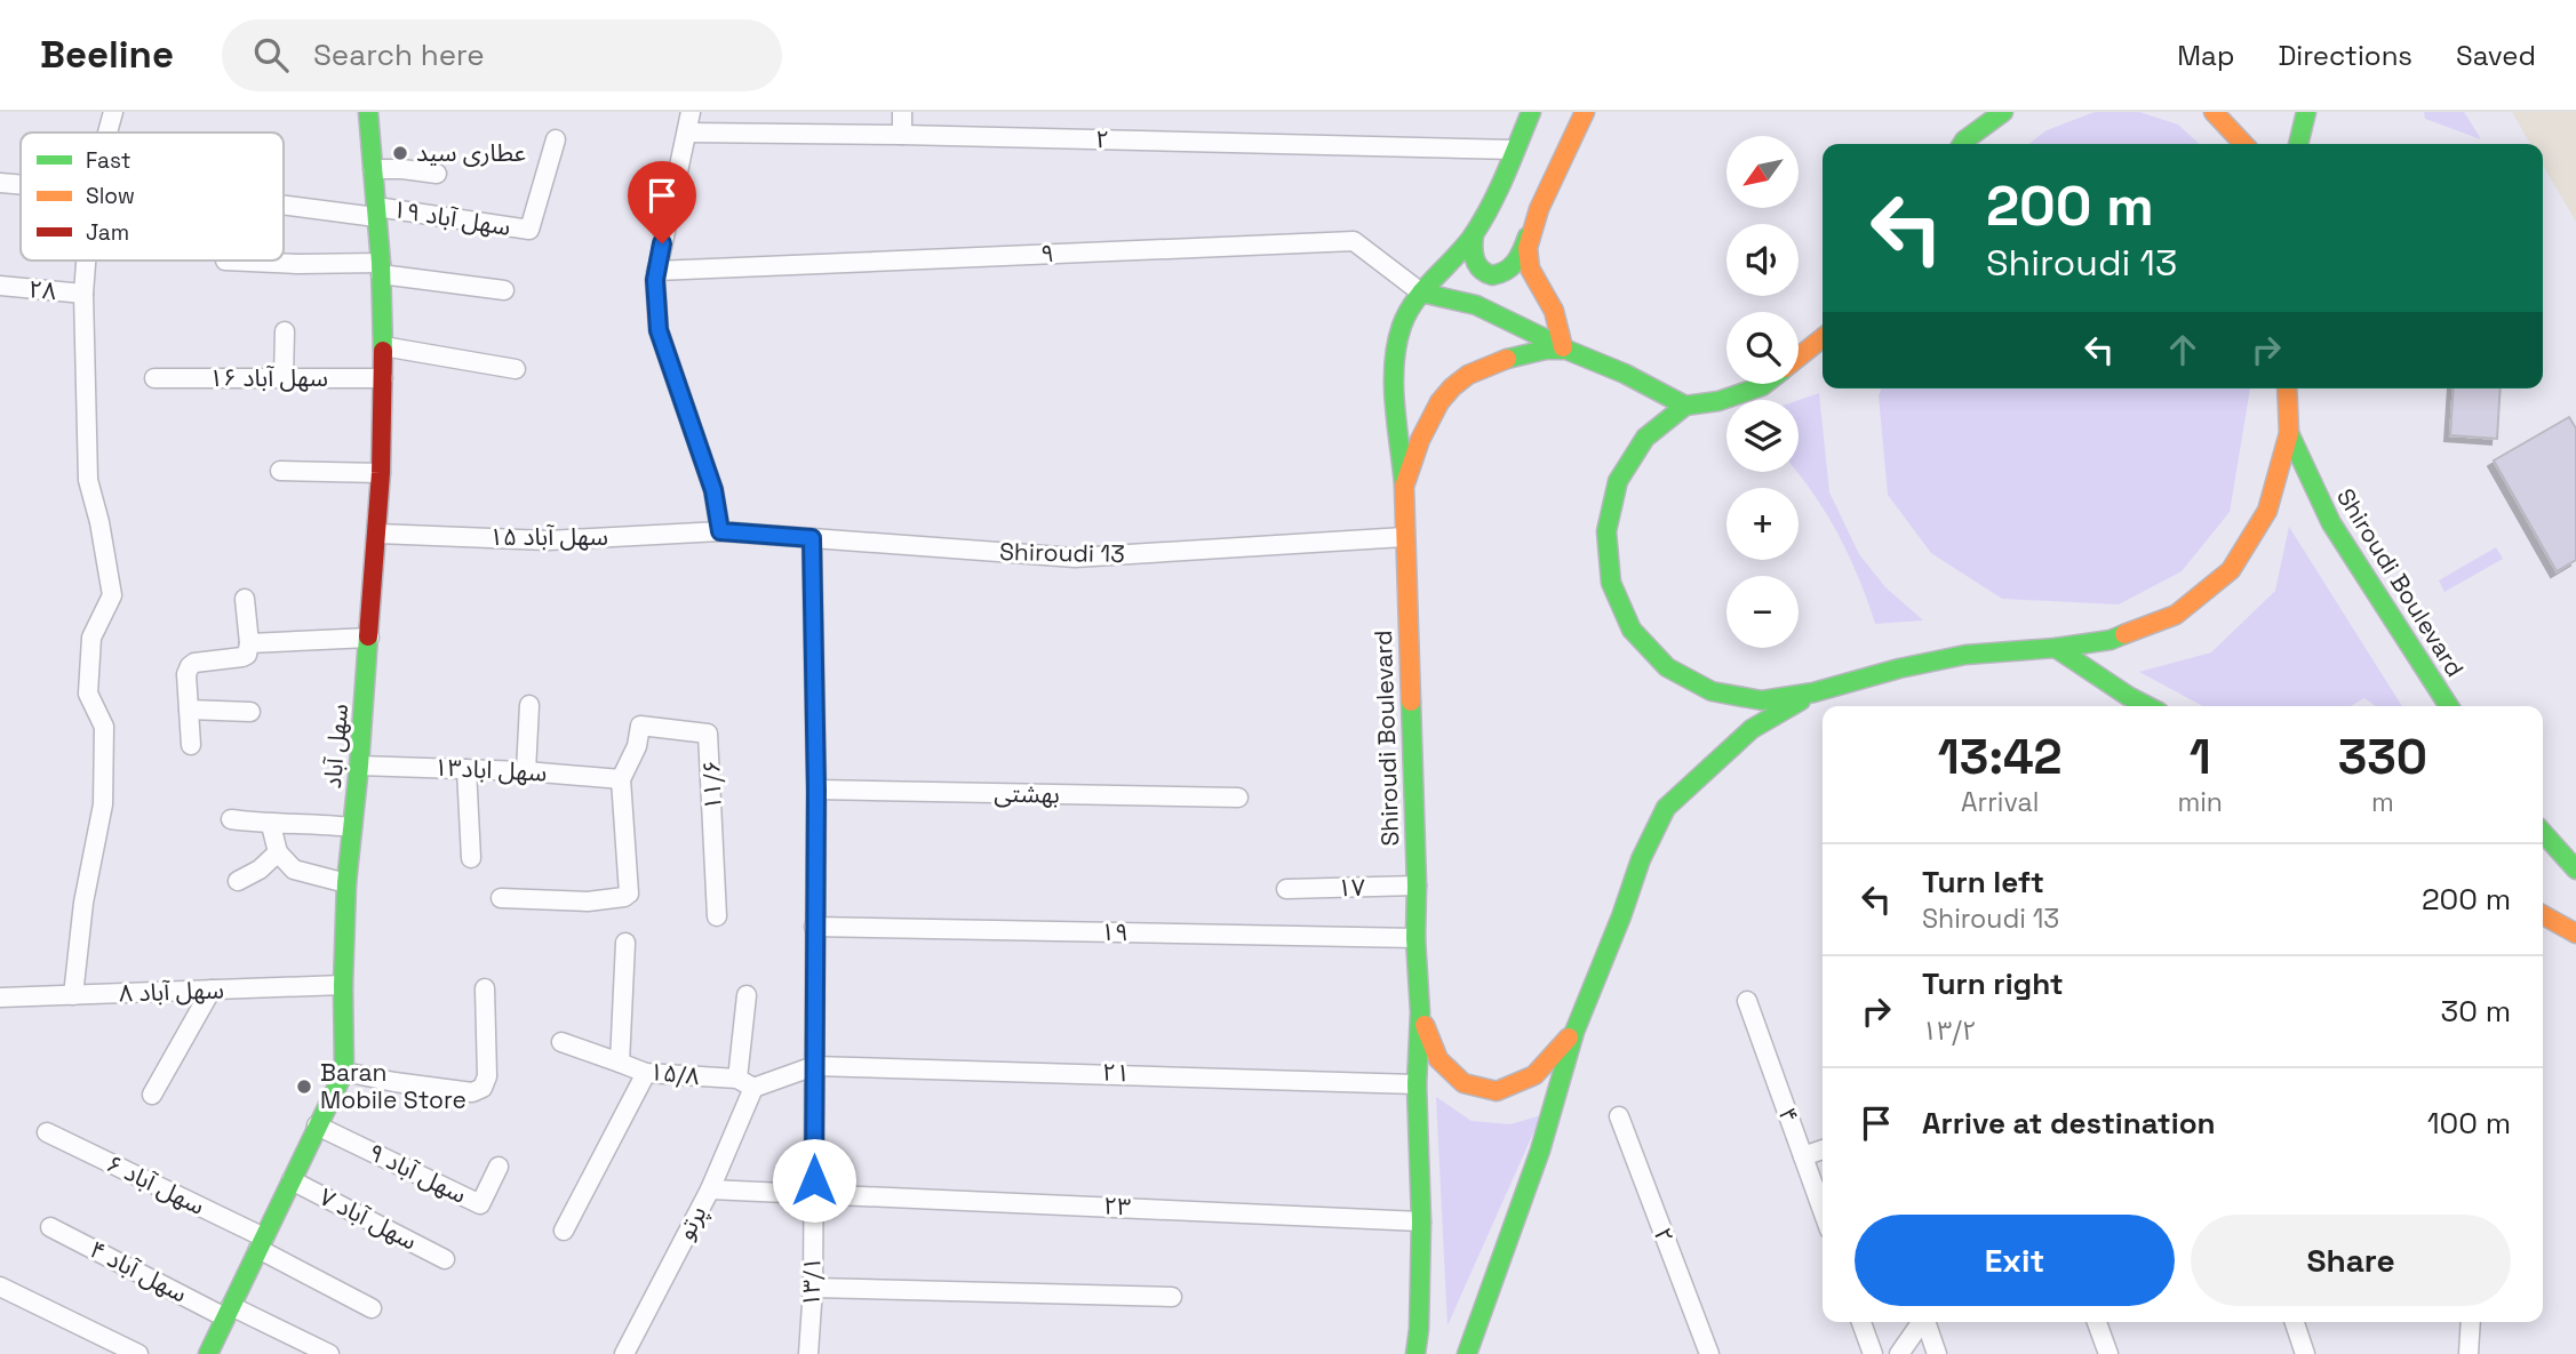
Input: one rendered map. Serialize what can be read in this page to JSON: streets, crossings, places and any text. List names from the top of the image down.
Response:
{
  "streets": {
    "main road": ["Shiroudi Boulevard", "سهل آباد"],
    "street": [
      "۲",
      "سهل آباد ۱۹",
      "۹",
      "۲۸",
      "سهل آباد ۱۶",
      "سهل آباد ۱۵",
      "Shiroudi 13",
      "سهل اباد۱۳",
      "۱۱/۶",
      "بهشتی",
      "۱۷",
      "۱۹",
      "سهل آباد ۸",
      "۲۱",
      "۱۵/۸",
      "۴",
      "سهل آباد ۹",
      "سهل آباد ۶",
      "۲۳",
      "سهل آباد ۷",
      "پرتو",
      "سهل آباد ۴",
      "۱۳/۱"
    ]
  },
  "crossings": [
    ["سهل آباد ۱۹", "سهل آباد"],
    ["سهل آباد ۱۶", "سهل آباد"],
    ["سهل آباد ۱۵", "Shiroudi 13"],
    ["سهل آباد ۱۵", "سهل آباد"],
    ["Shiroudi 13", "Shiroudi Boulevard"],
    ["Shiroudi 13", "۱۳/۱"],
    ["Shiroudi Boulevard", "۱۷"],
    ["Shiroudi Boulevard", "۱۹"],
    ["Shiroudi Boulevard", "۲۱"],
    ["Shiroudi Boulevard", "۲۳"],
    ["سهل آباد", "سهل اباد۱۳"],
    ["سهل آباد", "سهل آباد ۸"],
    ["سهل آباد", "سهل آباد ۹"],
    ["سهل آباد", "سهل آباد ۶"],
    ["سهل آباد", "سهل آباد ۷"],
    ["سهل آباد", "سهل آباد ۴"],
    ["سهل اباد۱۳", "۱۱/۶"],
    ["بهشتی", "۱۳/۱"],
    ["۱۹", "۱۳/۱"],
    ["۲۱", "۱۳/۱"],
    ["۱۵/۸", "پرتو"],
    ["۲۳", "پرتو"],
    ["۲۳", "۱۳/۱"]
  ],
  "places": ["عطاری سید", "Baran Mobile Store"],
  "legend": ["Fast", "Slow", "Jam"],
  "north": "bottom left",
  "page": {
    "header": "Beeline",
    "search": "Search here",
    "nav": ["Map", "Directions", "Saved"],
    "map_buttons": ["+", "−"],
    "turn": ["200 m", "Shiroudi 13"],
    "eta": [
      "13:42",
      "Arrival",
      "1",
      "min",
      "330",
      "m"
    ],
    "list": [
      {
        "name": "Turn left",
        "note": "Shiroudi 13",
        "value": "200 m"
      },
      {
        "name": "Turn right",
        "note": "۱۳/۲",
        "value": "30 m"
      },
      {
        "name": "Arrive at destination",
        "value": "100 m"
      }
    ],
    "buttons": ["Exit", "Share"]
  }
}
